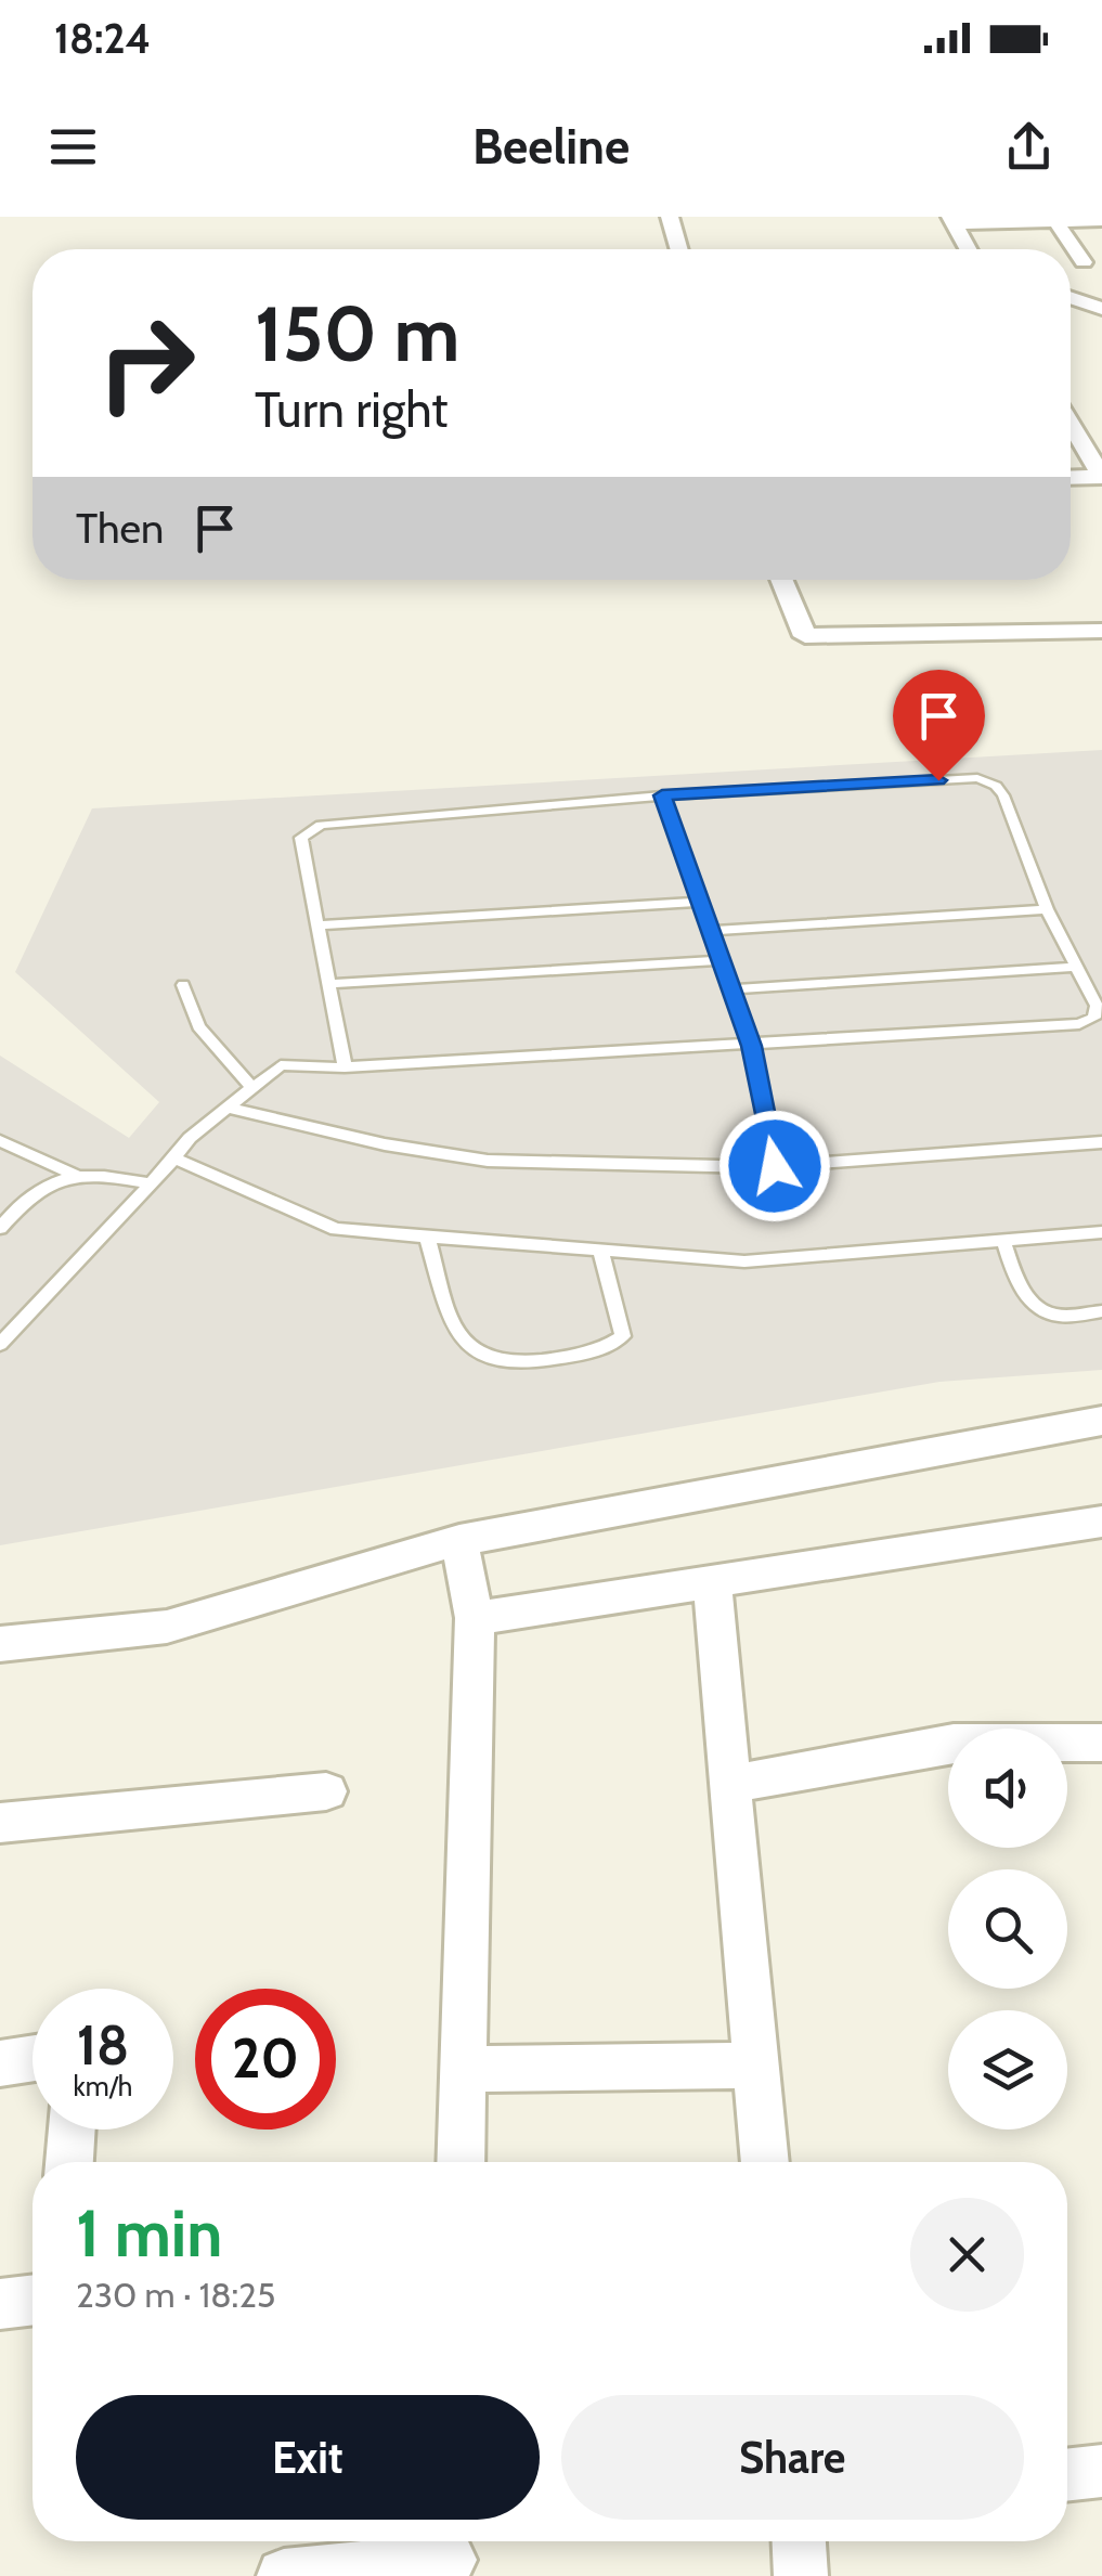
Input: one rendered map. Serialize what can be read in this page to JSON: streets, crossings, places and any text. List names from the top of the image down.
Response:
{
  "page": {
    "status": "18:24",
    "header": "Beeline",
    "turn": ["150 m", "Turn right"],
    "then": "Then",
    "speed": "18 km/h",
    "limit": "20",
    "heading": ["1 min", "230 m · 18:25"],
    "buttons": ["Exit", "Share"]
  }
}
